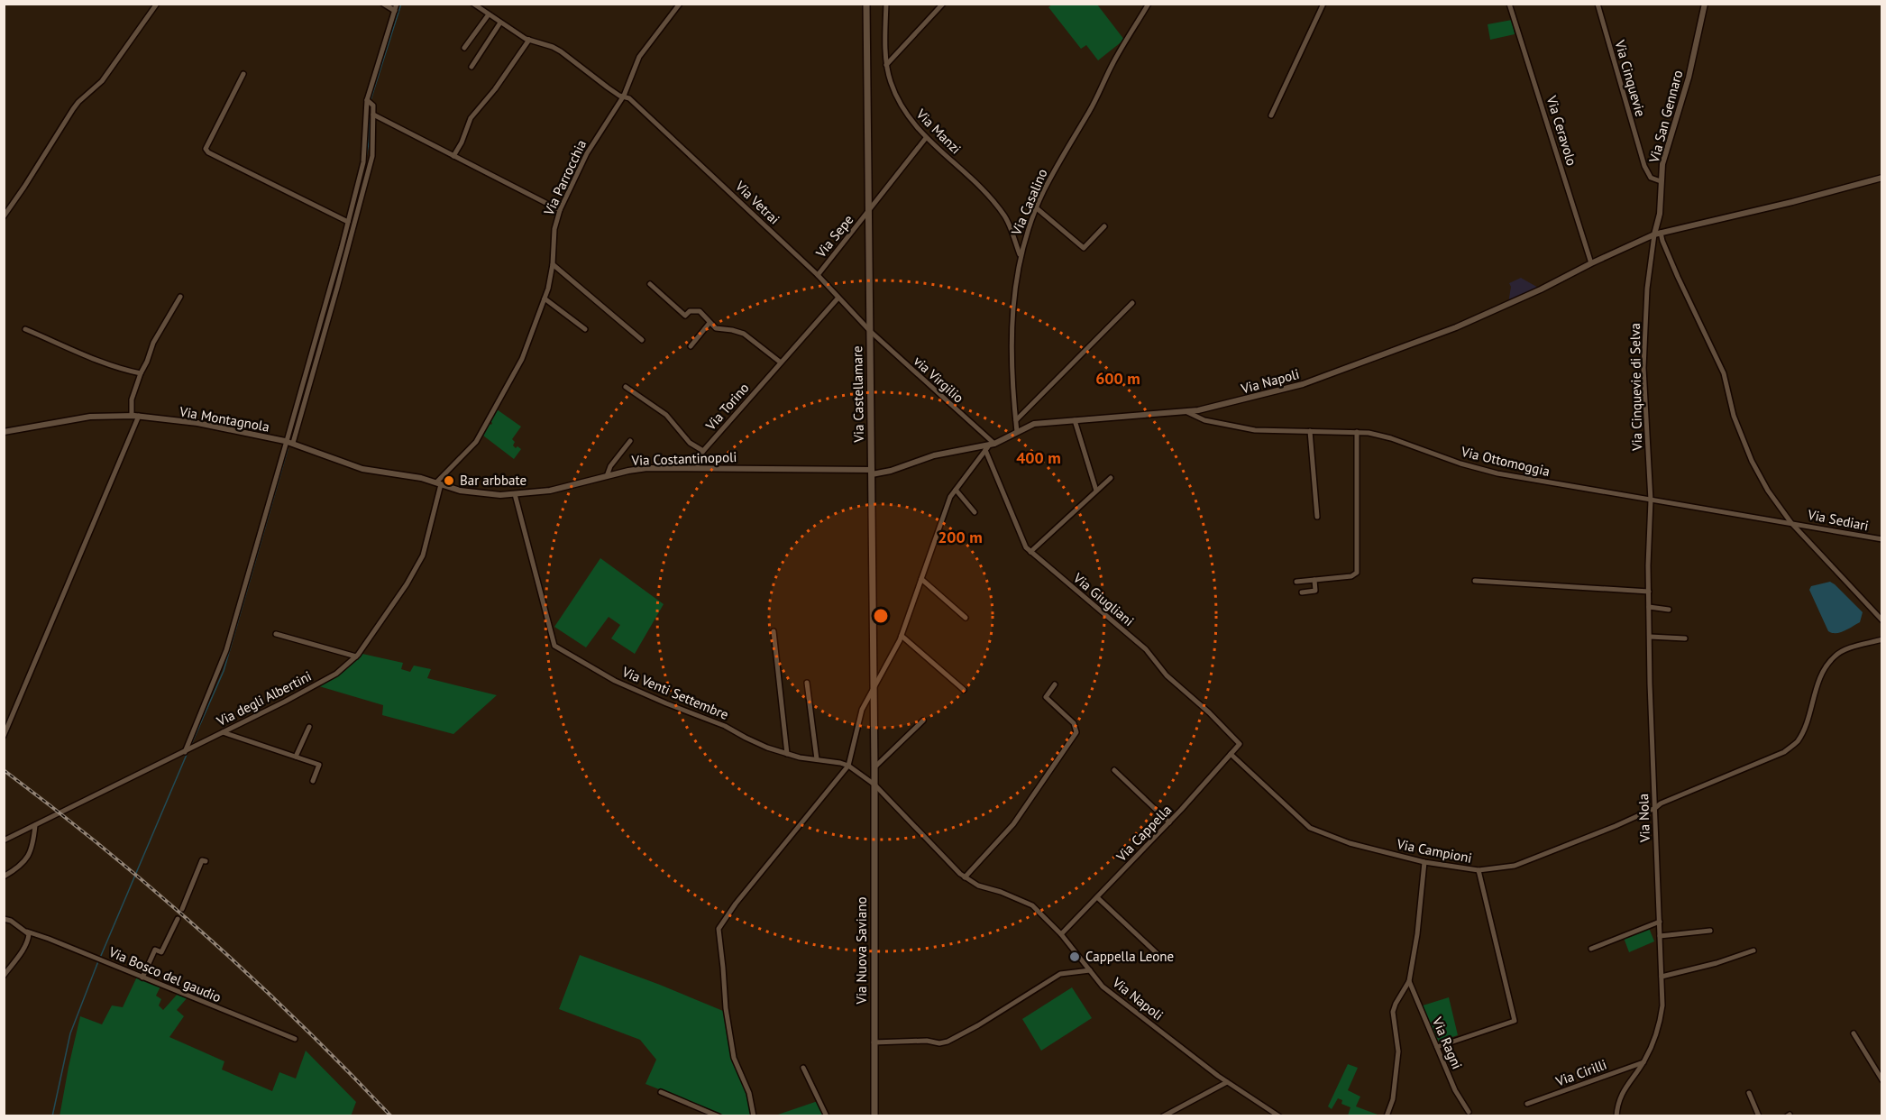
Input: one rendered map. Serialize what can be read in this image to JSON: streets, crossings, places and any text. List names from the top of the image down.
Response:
{
  "streets": {
    "main road": ["Via Castellamare", "Via Nuova Saviano"],
    "street": [
      "Via Cinquevie",
      "Via San Gennaro",
      "Via Ceravolo",
      "Via Manzi",
      "Via Parrocchia",
      "Via Casalino",
      "Via Vetrai",
      "Via Sepe",
      "via Virgilio",
      "Via Napoli",
      "Via Cinquevie di Selva",
      "Via Torino",
      "Via Montagnola",
      "Via Costantinopoli",
      "Via Ottomoggia",
      "Via Sediari",
      "Via Giugliani",
      "Via Venti Settembre",
      "Via degli Albertini",
      "Via Nola",
      "Via Cappella",
      "Via Campioni",
      "Via Bosco del gaudio",
      "Via Ragni",
      "Via Cirilli"
    ]
  },
  "crossings": [
    ["Via Cinquevie", "Via San Gennaro"],
    ["Via San Gennaro", "Via Napoli"],
    ["Via San Gennaro", "Via Cinquevie di Selva"],
    ["Via Ceravolo", "Via Napoli"],
    ["Via Manzi", "Via Casalino"],
    ["Via Manzi", "Via Sepe"],
    ["Via Parrocchia", "Via Vetrai"],
    ["Via Parrocchia", "Via Montagnola"],
    ["Via Parrocchia", "Via Costantinopoli"],
    ["Via Parrocchia", "Via degli Albertini"],
    ["Via Casalino", "Via Napoli"],
    ["Via Vetrai", "Via Sepe"],
    ["Via Vetrai", "via Virgilio"],
    ["Via Vetrai", "Via Castellamare"],
    ["Via Vetrai", "Via Torino"],
    ["Via Sepe", "Via Castellamare"],
    ["via Virgilio", "Via Napoli"],
    ["via Virgilio", "Via Castellamare"],
    ["via Virgilio", "Via Giugliani"],
    ["Via Napoli", "Via Cinquevie di Selva"],
    ["Via Napoli", "Via Castellamare"],
    ["Via Napoli", "Via Costantinopoli"],
    ["Via Napoli", "Via Ottomoggia"],
    ["Via Napoli", "Via Giugliani"],
    ["Via Napoli", "Via Venti Settembre"],
    ["Via Napoli", "Via Cappella"],
    ["Via Napoli", "Via Nuova Saviano"],
    ["Via Cinquevie di Selva", "Via Ottomoggia"],
    ["Via Cinquevie di Selva", "Via Nola"],
    ["Via Castellamare", "Via Costantinopoli"],
    ["Via Castellamare", "Via Venti Settembre"],
    ["Via Castellamare", "Via Nuova Saviano"],
    ["Via Torino", "Via Costantinopoli"],
    ["Via Montagnola", "Via Costantinopoli"],
    ["Via Montagnola", "Via degli Albertini"],
    ["Via Costantinopoli", "Via Venti Settembre"],
    ["Via Costantinopoli", "Via degli Albertini"],
    ["Via Ottomoggia", "Via Sediari"],
    ["Via Giugliani", "Via Cappella"],
    ["Via Venti Settembre", "Via Nuova Saviano"],
    ["Via Nola", "Via Campioni"],
    ["Via Nola", "Via Cirilli"],
    ["Via Cappella", "Via Campioni"]
  ],
  "places": ["Bar arbbate", "Cappella Leone"],
  "rings": ["600 m", "400 m", "200 m"]
}
